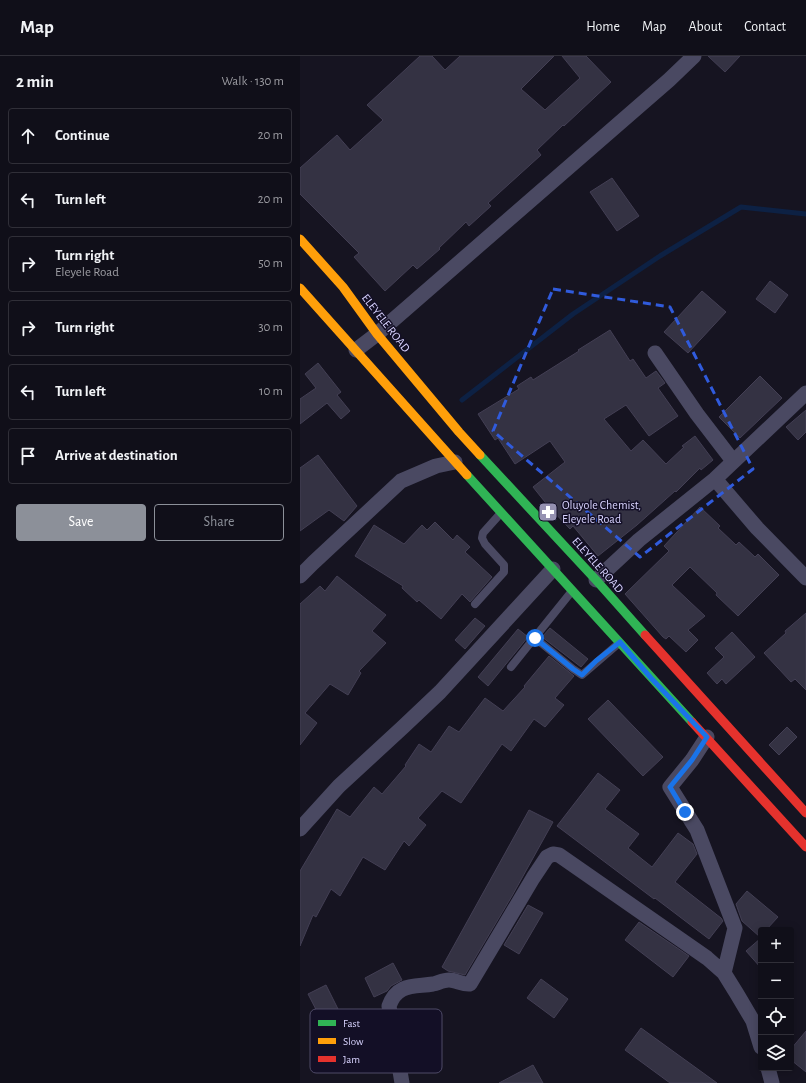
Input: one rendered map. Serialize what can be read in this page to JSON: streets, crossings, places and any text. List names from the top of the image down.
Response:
{
  "streets": {
    "main road": ["ELEYELE ROAD"]
  },
  "places": {
    "pharmacy": ["Oluyole Chemist, Eleyele Road"]
  },
  "legend": ["Fast", "Slow", "Jam"],
  "page": {
    "header": "Map",
    "nav": [
      "Home",
      "Map",
      "About",
      "Contact"
    ],
    "heading": ["2 min", "Walk · 130 m"],
    "list": [
      ["Continue", "20 m"],
      ["Turn left", "20 m"],
      ["Turn right", "Eleyele Road", "50 m"],
      ["Turn right", "30 m"],
      ["Turn left", "10 m"],
      "Arrive at destination"
    ],
    "buttons": ["Save", "Share"],
    "map_buttons": ["+", "−"]
  }
}
